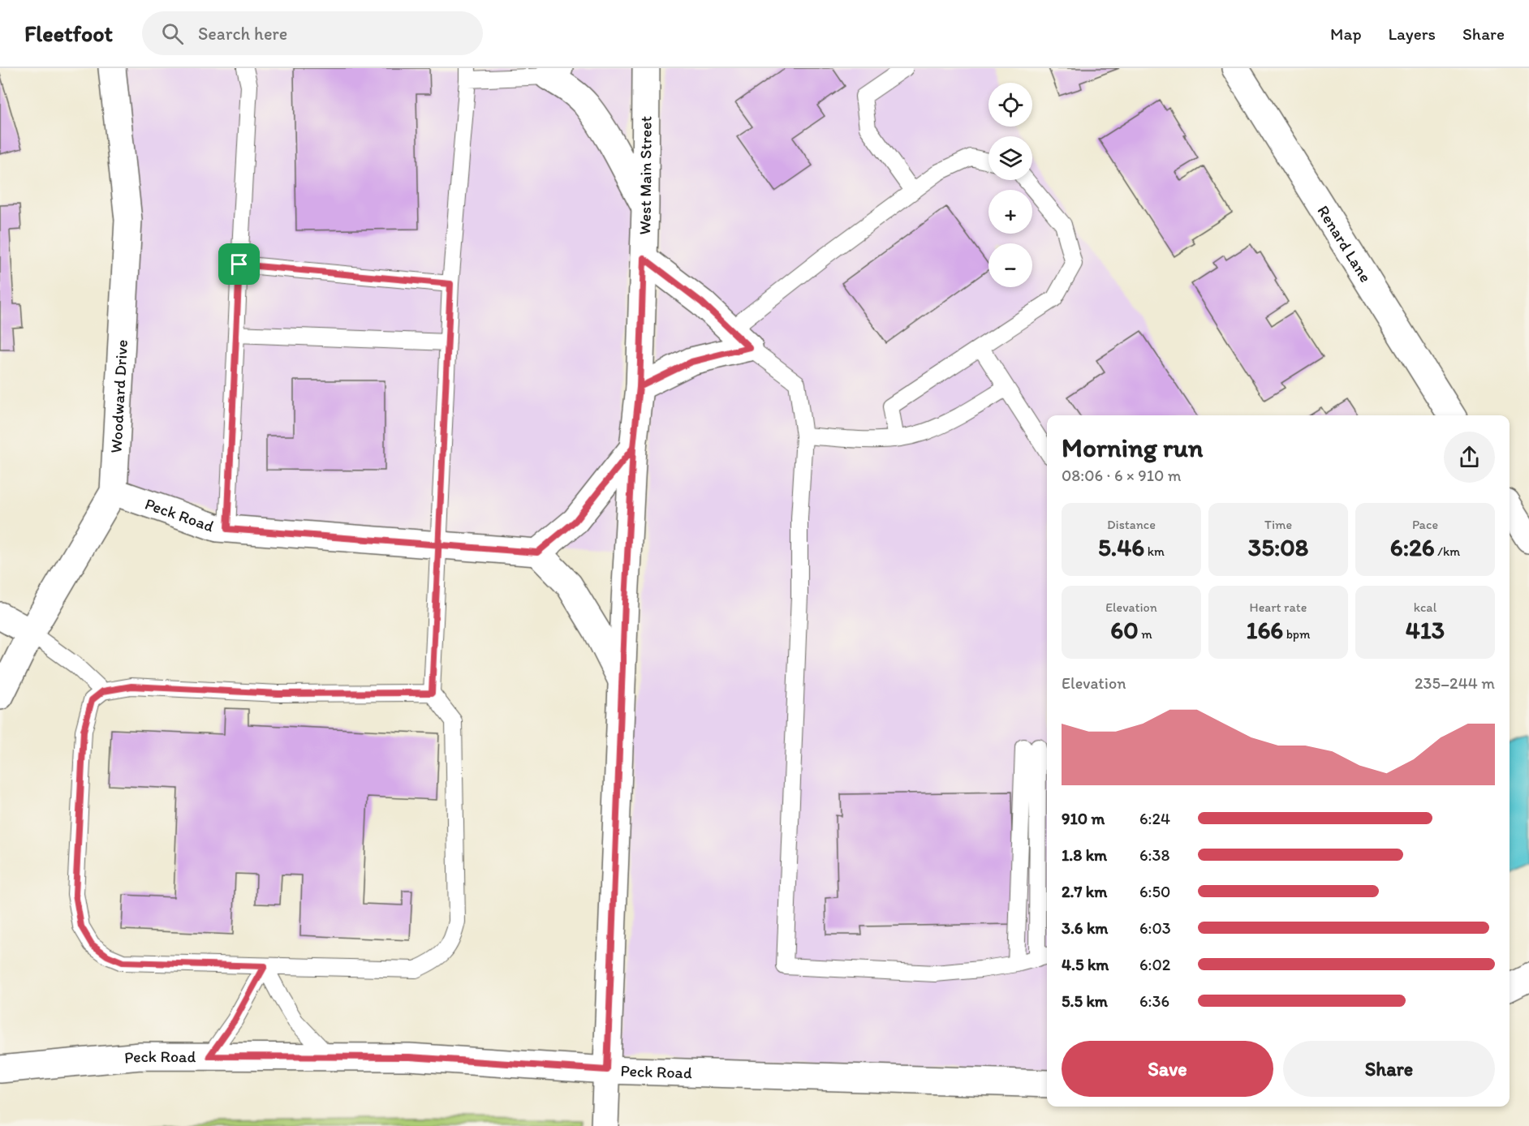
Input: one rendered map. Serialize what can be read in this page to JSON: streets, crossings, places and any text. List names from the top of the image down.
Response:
{
  "streets": {
    "street": [
      "West Main Street",
      "Renard Lane",
      "Woodward Drive",
      "Peck Road"
    ]
  },
  "crossings": [
    ["West Main Street", "Peck Road"],
    ["Woodward Drive", "Peck Road"]
  ],
  "page": {
    "header": "Fleetfoot",
    "search": "Search here",
    "nav": ["Map", "Layers", "Share"],
    "map_buttons": ["+", "−"],
    "heading": ["Morning run", "08:06 · 6 × 910 m"],
    "stats": [
      ["Distance", "5.46 km"],
      ["Time", "35:08"],
      ["Pace", "6:26 /km"],
      ["Elevation", "60 m"],
      ["Heart rate", "166 bpm"],
      ["kcal", "413"]
    ],
    "chart": ["Elevation", "235–244 m"],
    "list": [
      {
        "name": "910 m",
        "note": "6:24"
      },
      {
        "name": "1.8 km",
        "note": "6:38"
      },
      {
        "name": "2.7 km",
        "note": "6:50"
      },
      {
        "name": "3.6 km",
        "note": "6:03"
      },
      {
        "name": "4.5 km",
        "note": "6:02"
      },
      {
        "name": "5.5 km",
        "note": "6:36"
      }
    ],
    "buttons": ["Save", "Share"]
  }
}
